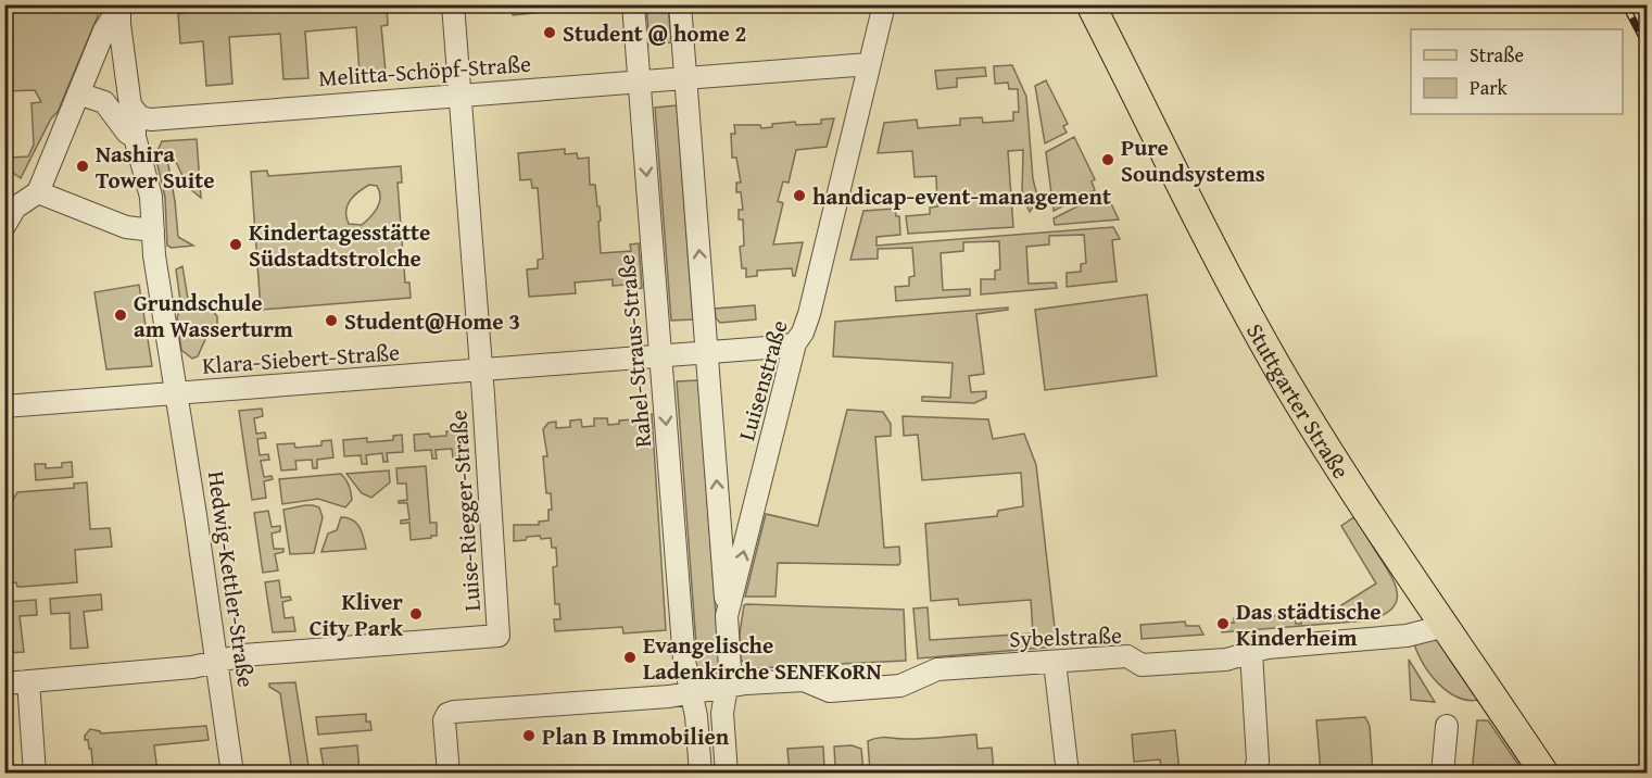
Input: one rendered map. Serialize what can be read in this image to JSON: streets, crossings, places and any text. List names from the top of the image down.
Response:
{
  "streets": {
    "main road": ["Stuttgarter Straße"],
    "street": [
      "Melitta-Schöpf-Straße",
      "Rahel-Straus-Straße",
      "Klara-Siebert-Straße",
      "Luisenstraße",
      "Luise-Riegger-Straße",
      "Hedwig-Kettler-Straße",
      "Sybelstraße"
    ]
  },
  "crossings": [
    ["Melitta-Schöpf-Straße", "Rahel-Straus-Straße"],
    ["Melitta-Schöpf-Straße", "Luisenstraße"],
    ["Melitta-Schöpf-Straße", "Luise-Riegger-Straße"],
    ["Melitta-Schöpf-Straße", "Hedwig-Kettler-Straße"],
    ["Rahel-Straus-Straße", "Klara-Siebert-Straße"],
    ["Rahel-Straus-Straße", "Sybelstraße"],
    ["Klara-Siebert-Straße", "Luisenstraße"],
    ["Klara-Siebert-Straße", "Luise-Riegger-Straße"],
    ["Klara-Siebert-Straße", "Hedwig-Kettler-Straße"],
    ["Luisenstraße", "Sybelstraße"],
    ["Stuttgarter Straße", "Sybelstraße"],
    ["Luise-Riegger-Straße", "Hedwig-Kettler-Straße"]
  ],
  "places": [
    "Student @ home 2",
    "Pure Soundsystems",
    "Nashira Tower Suite",
    "handicap-event-management",
    "Kindertagesstätte Südstadtstrolche",
    "Grundschule am Wasserturm",
    "Student@Home 3",
    "Kliver City Park",
    "Das städtische Kinderheim",
    "Evangelische Ladenkirche SENFKoRN",
    "Plan B Immobilien"
  ],
  "legend": ["Straße", "Park"]
}
